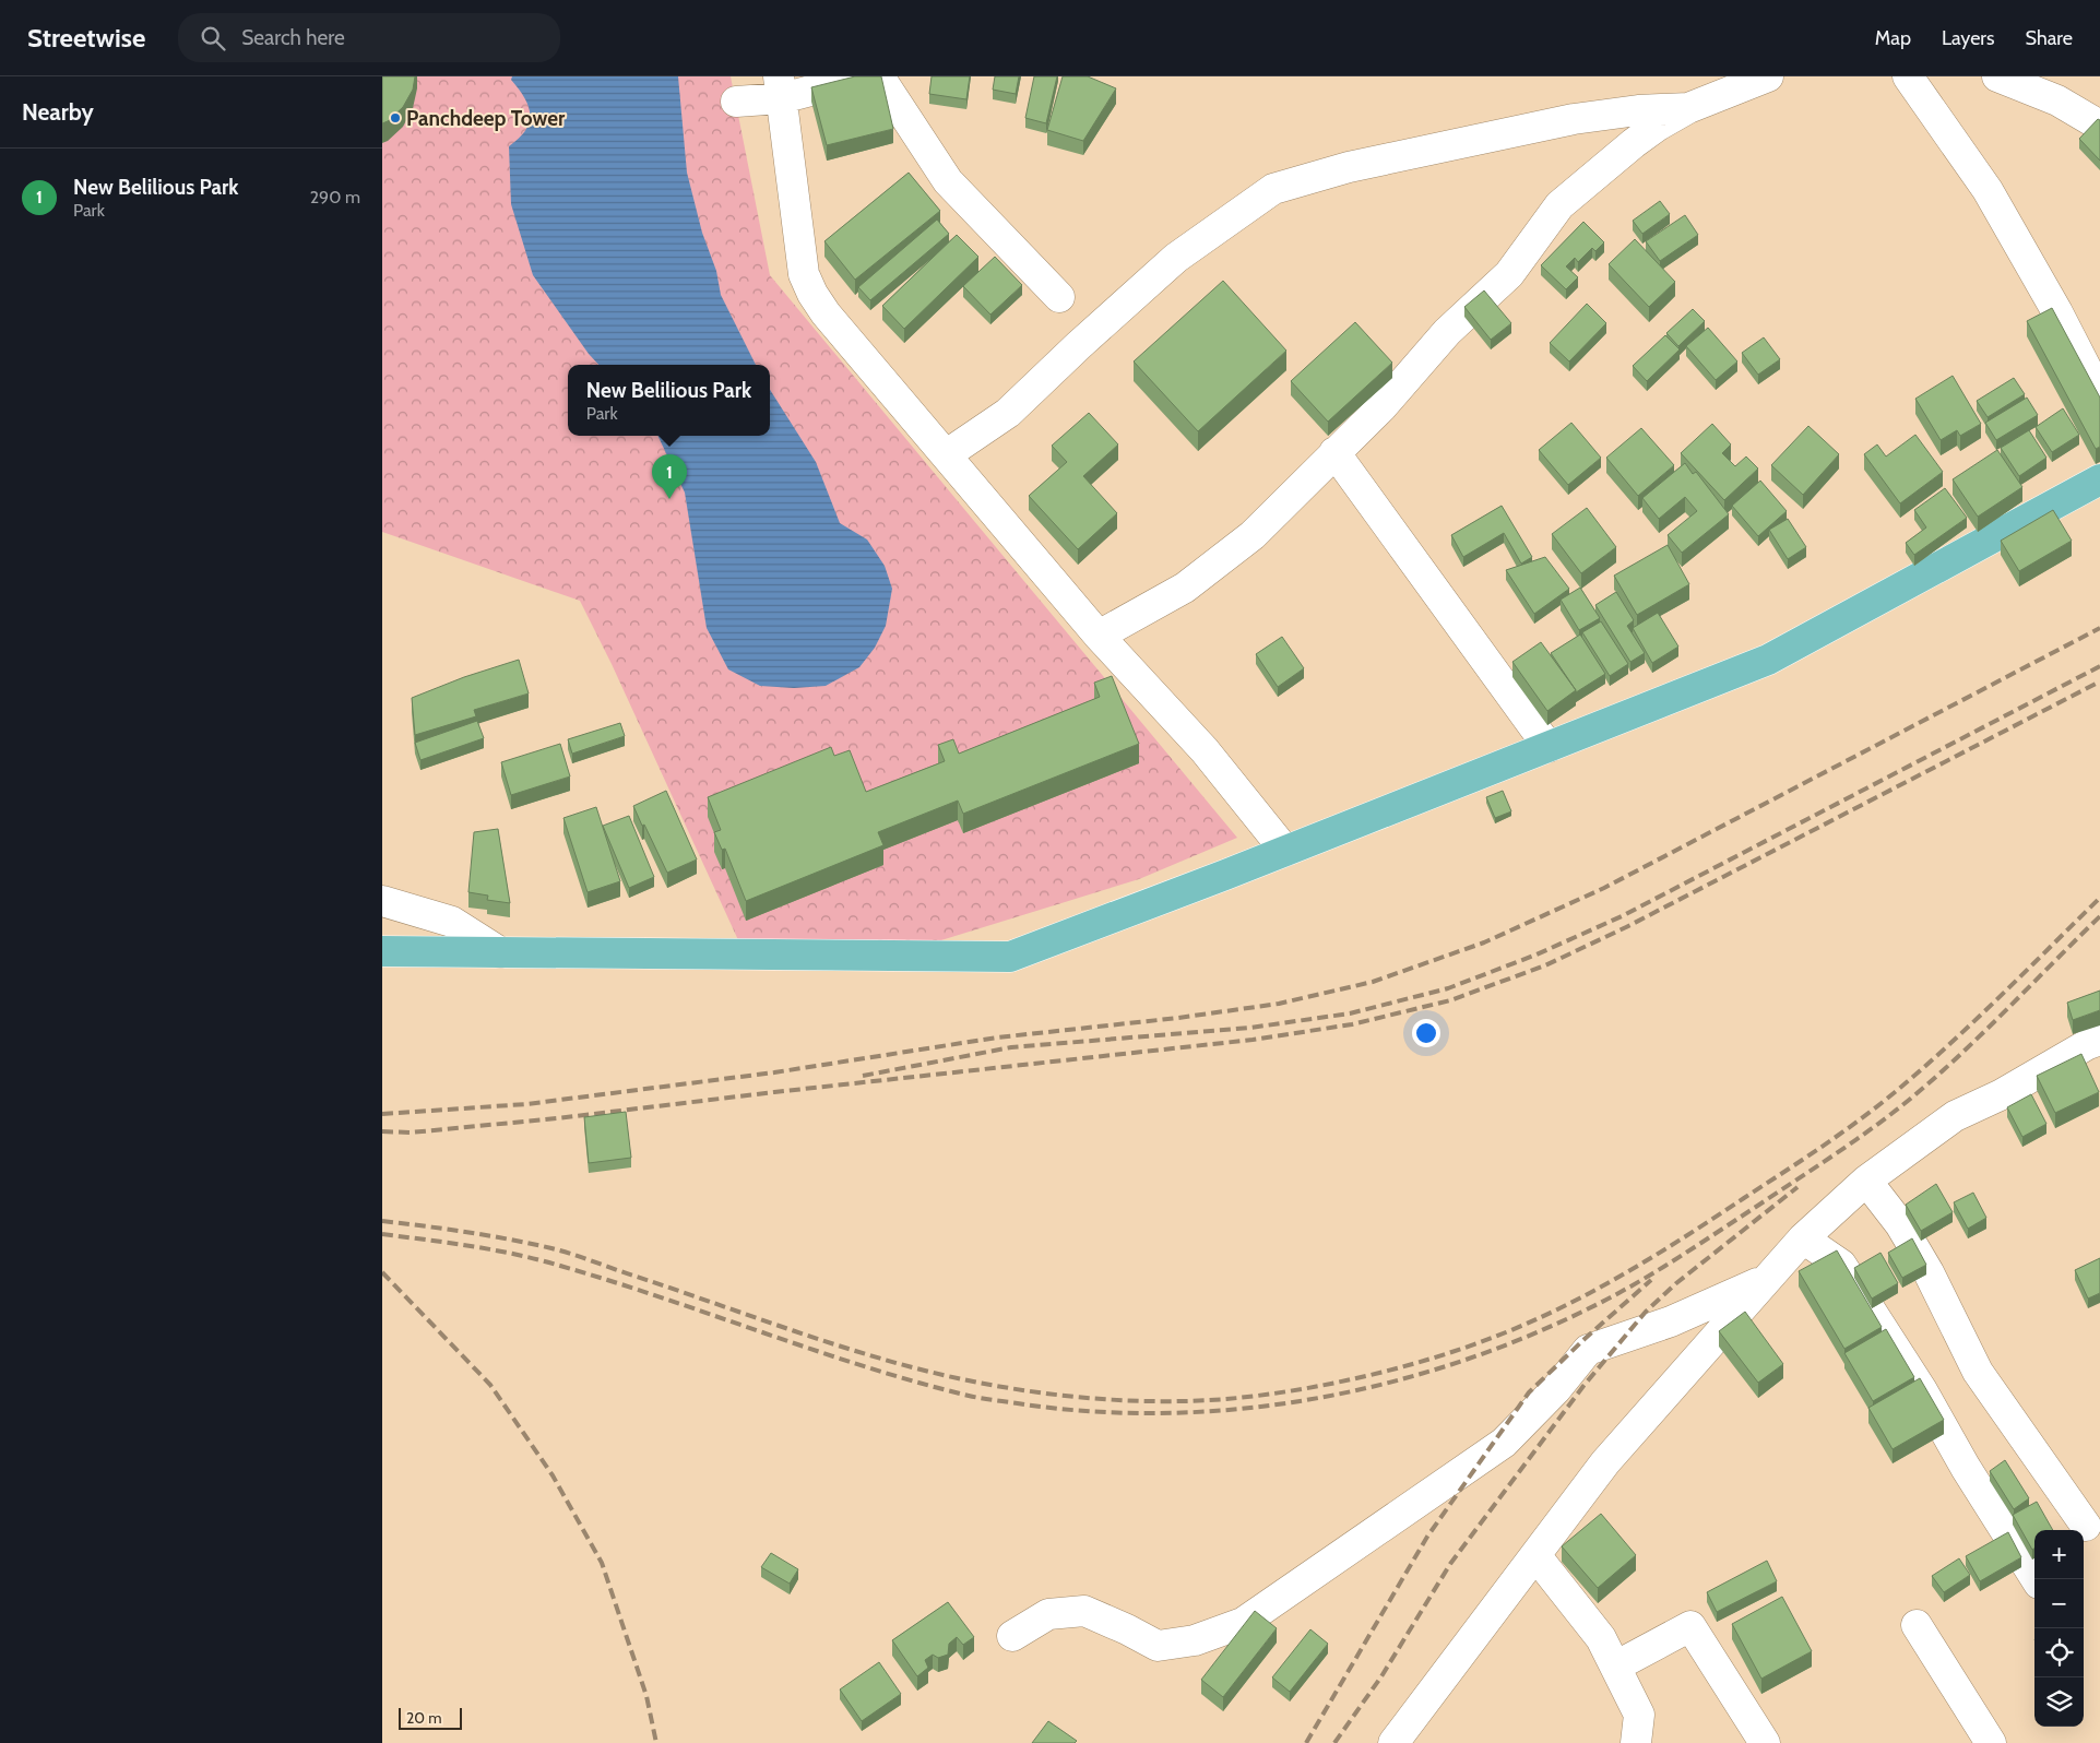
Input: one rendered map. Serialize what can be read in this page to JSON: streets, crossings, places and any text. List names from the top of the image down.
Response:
{
  "places": ["Panchdeep Tower"],
  "scale_bar": "20 m",
  "page": {
    "header": "Streetwise",
    "search": "Search here",
    "nav": ["Map", "Layers", "Share"],
    "heading": "Nearby",
    "list": [
      {
        "mark": "1",
        "name": "New Belilious Park",
        "note": "Park",
        "value": "290 m"
      }
    ],
    "popup": ["New Belilious Park", "Park"],
    "pins": "1",
    "map_buttons": ["+", "−"],
    "scale": "20 m"
  }
}
